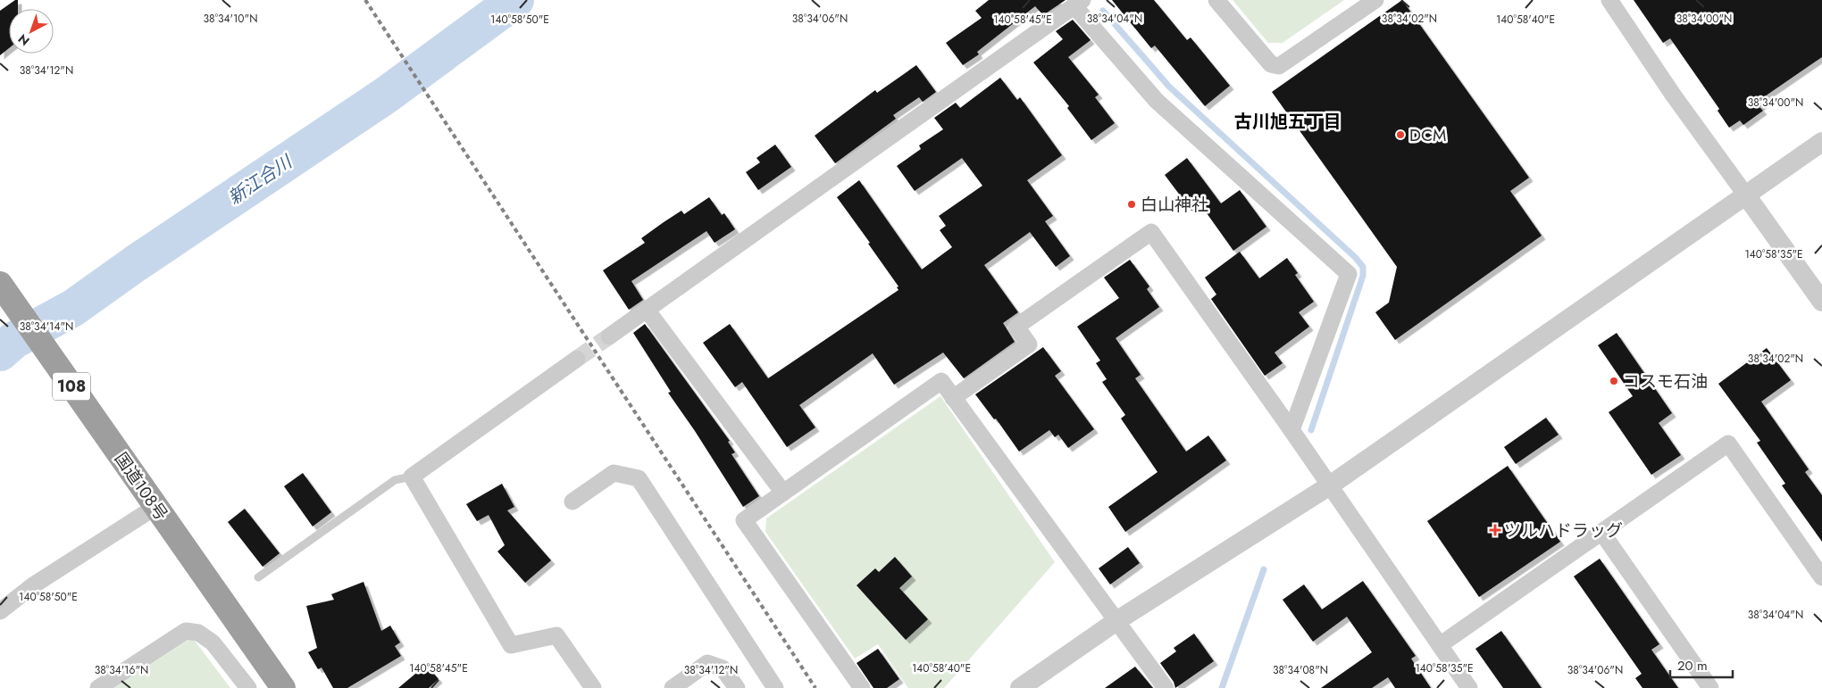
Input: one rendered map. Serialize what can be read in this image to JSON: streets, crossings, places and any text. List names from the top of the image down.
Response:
{
  "streets": {
    "highway": ["108", "国道108号"]
  },
  "districts": ["古川旭五丁目"],
  "water": ["新江合川"],
  "places": {
    "other": ["DCM", "白山神社", "コスモ石油"],
    "health": ["ツルハドラッグ"]
  },
  "scale_bar": "20 m",
  "north": "bottom left",
  "coordinates": [
    "38°34'10\"N",
    "38°34'06\"N",
    "38°34'04\"N",
    "38°34'02\"N",
    "38°34'00\"N",
    "140°58'50\"E",
    "140°58'45\"E",
    "140°58'40\"E",
    "38°34'12\"N",
    "140°58'35\"E",
    "38°34'14\"N",
    "38°34'16\"N",
    "38°34'08\"N"
  ]
}
